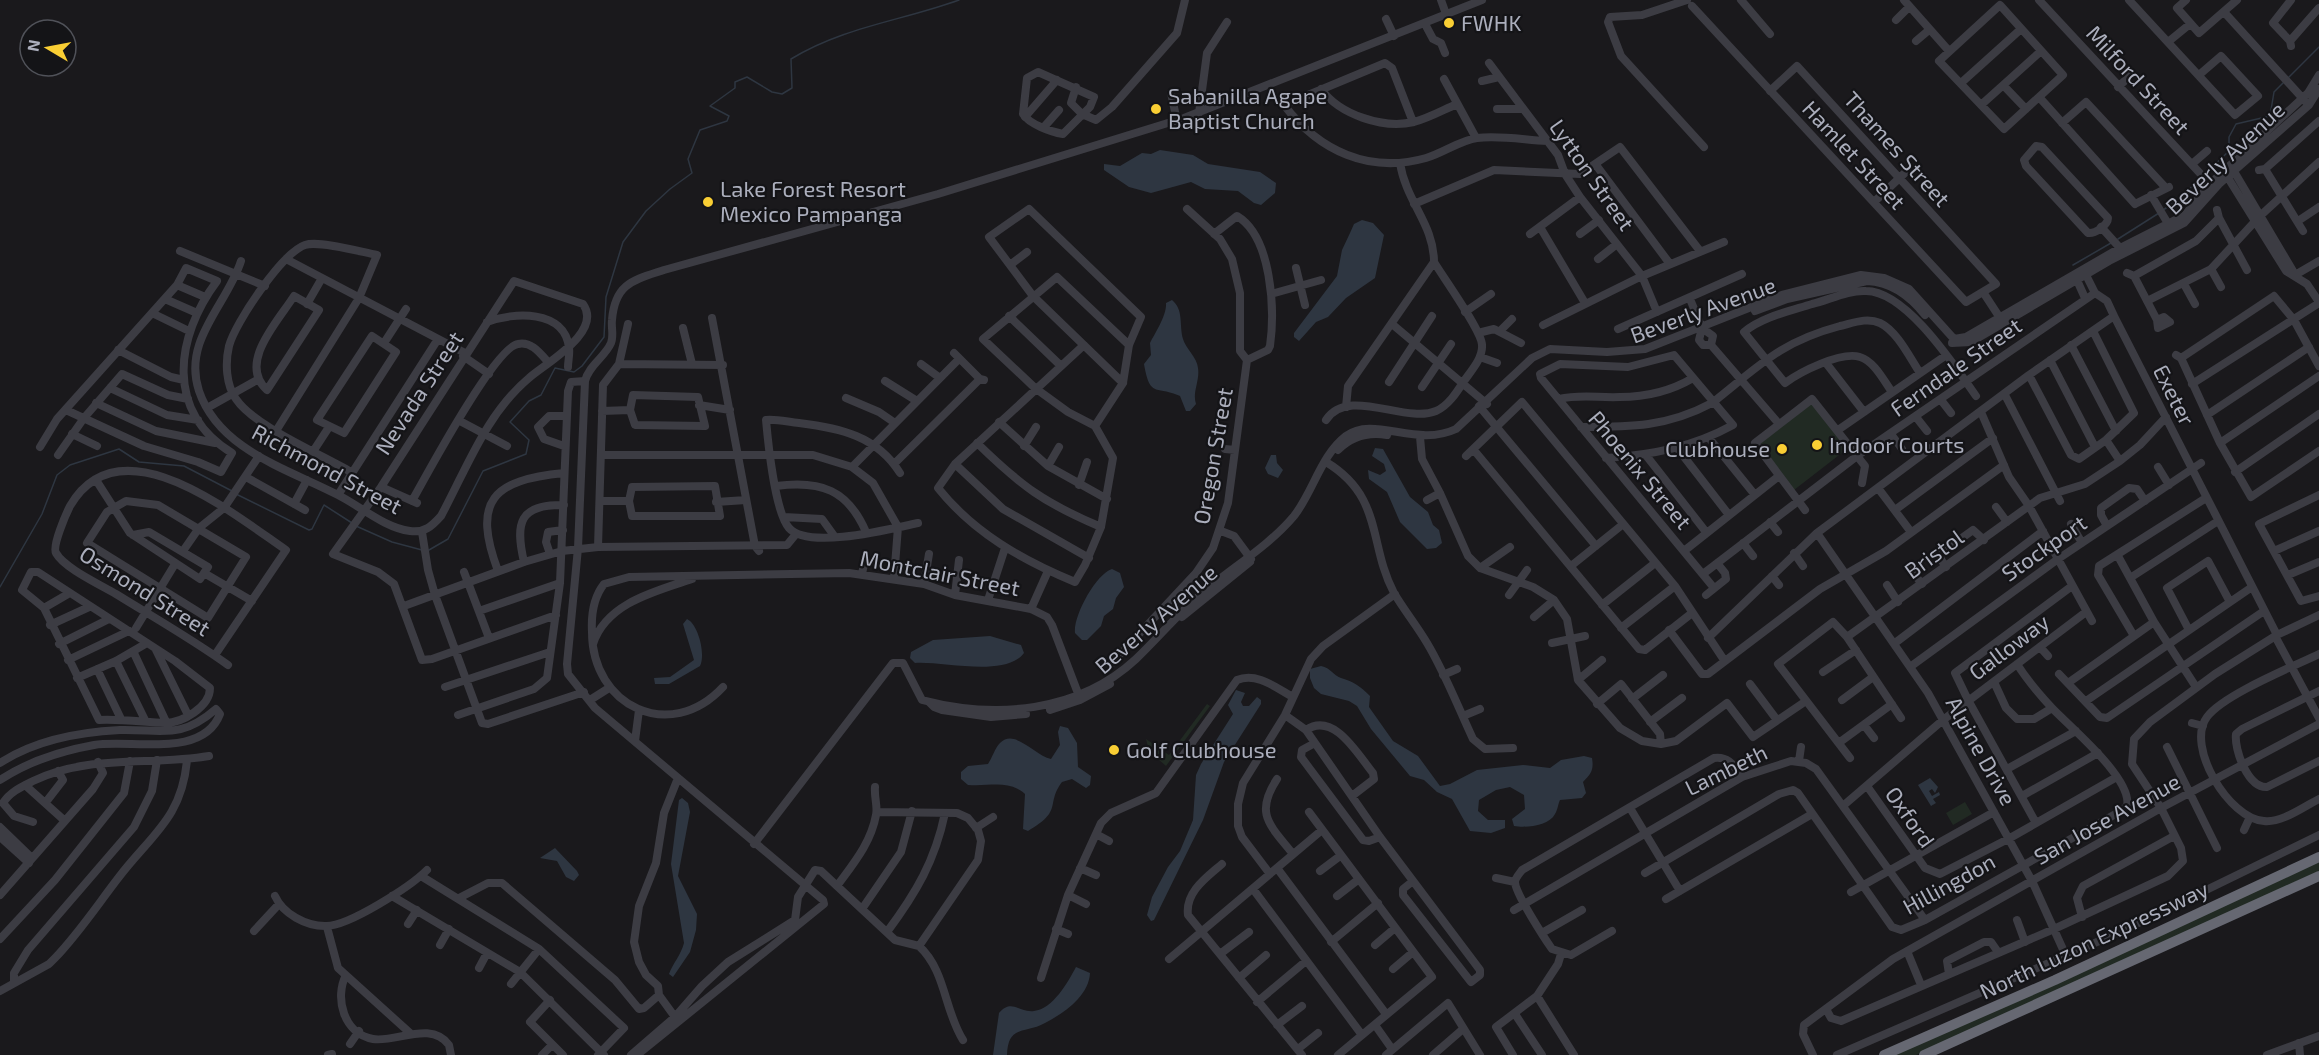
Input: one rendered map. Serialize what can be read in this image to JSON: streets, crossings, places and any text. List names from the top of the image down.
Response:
{
  "streets": {
    "highway": ["North Luzon Expressway"],
    "street": [
      "Milford Street",
      "Thames Street",
      "Hamlet Street",
      "Beverly Avenue",
      "Lytton Street",
      "Ferndale Street",
      "Nevada Street",
      "Exeter",
      "Oregon Street",
      "Richmond Street",
      "Phoenix Street",
      "Stockport",
      "Bristol",
      "Montclair Street",
      "Osmond Street",
      "Galloway",
      "Alpine Drive",
      "Lambeth",
      "Oxford",
      "San Jose Avenue",
      "Hillingdon"
    ]
  },
  "crossings": [
    ["Milford Street", "Beverly Avenue"],
    ["Thames Street", "Hamlet Street"],
    ["Beverly Avenue", "Montclair Street"],
    ["Ferndale Street", "Exeter"],
    ["Ferndale Street", "Phoenix Street"],
    ["Nevada Street", "Richmond Street"],
    ["Exeter", "Stockport"],
    ["Exeter", "Bristol"],
    ["Stockport", "Alpine Drive"],
    ["Bristol", "Alpine Drive"],
    ["Galloway", "Alpine Drive"],
    ["Galloway", "Lambeth"],
    ["Galloway", "Oxford"],
    ["Galloway", "Hillingdon"],
    ["Alpine Drive", "Oxford"],
    ["Alpine Drive", "San Jose Avenue"],
    ["Alpine Drive", "Hillingdon"],
    ["Lambeth", "Hillingdon"],
    ["Oxford", "Hillingdon"]
  ],
  "places": [
    "FWHK",
    "Sabanilla Agape Baptist Church",
    "Lake Forest Resort Mexico Pampanga",
    "Indoor Courts",
    "Clubhouse",
    "Golf Clubhouse"
  ],
  "north": "left"
}
